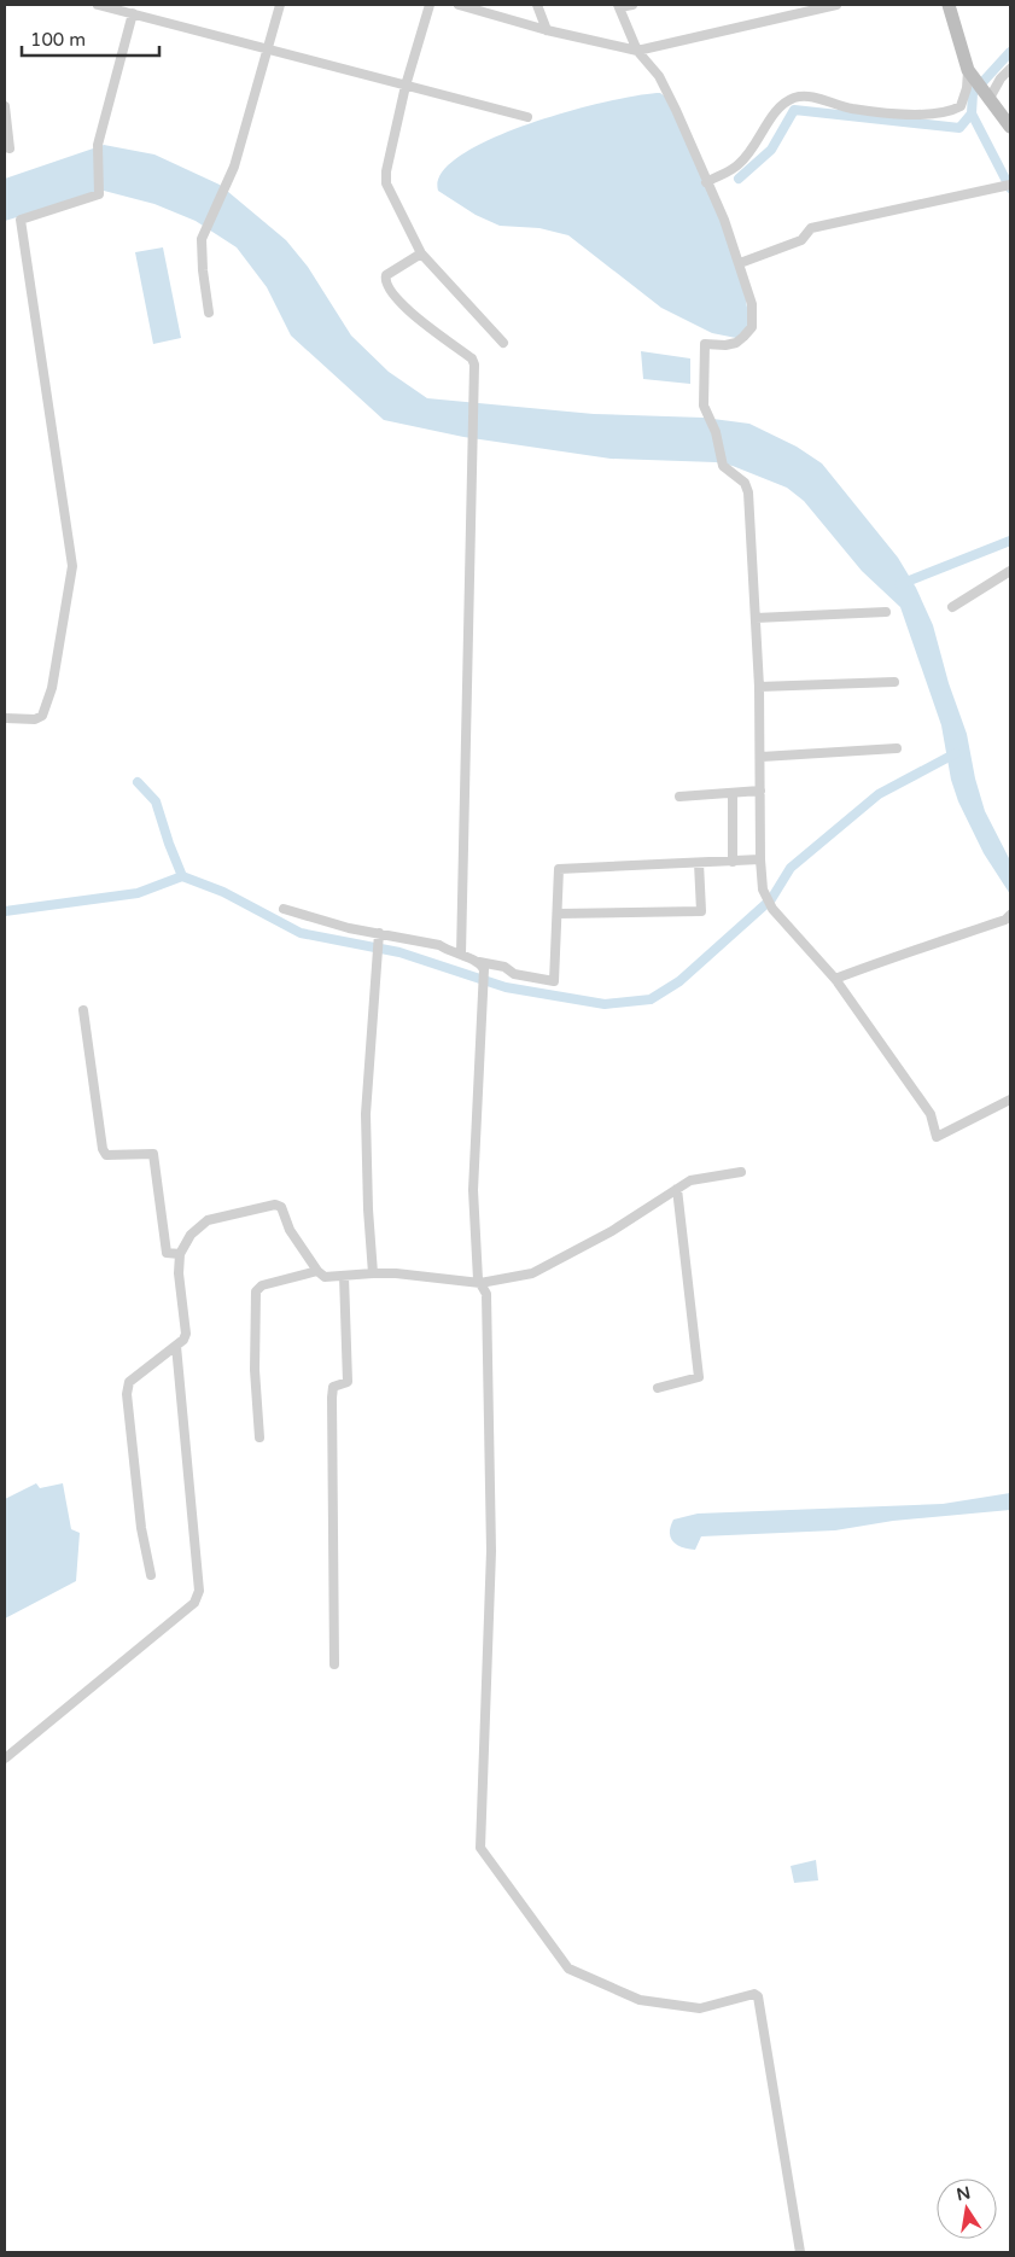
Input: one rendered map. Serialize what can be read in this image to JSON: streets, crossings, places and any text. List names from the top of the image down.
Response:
{
  "scale_bar": "100 m",
  "north": "top"
}
